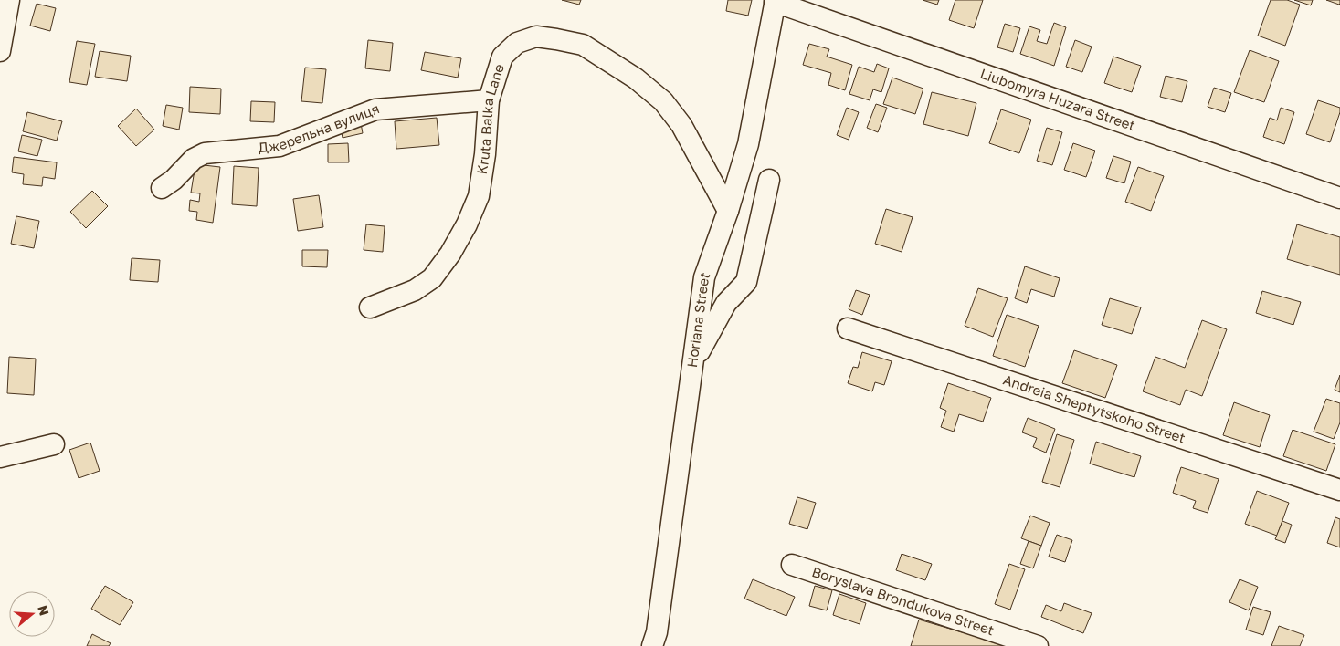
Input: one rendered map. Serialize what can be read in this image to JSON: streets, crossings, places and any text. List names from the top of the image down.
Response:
{
  "streets": {
    "street": [
      "Liubomyra Huzara Street",
      "Kruta Balka Lane",
      "Джерельна вулиця",
      "Horiana Street",
      "Andreia Sheptytskoho Street",
      "Boryslava Brondukova Street"
    ]
  },
  "crossings": [
    ["Liubomyra Huzara Street", "Horiana Street"],
    ["Kruta Balka Lane", "Джерельна вулиця"],
    ["Kruta Balka Lane", "Horiana Street"]
  ],
  "north": "right"
}
